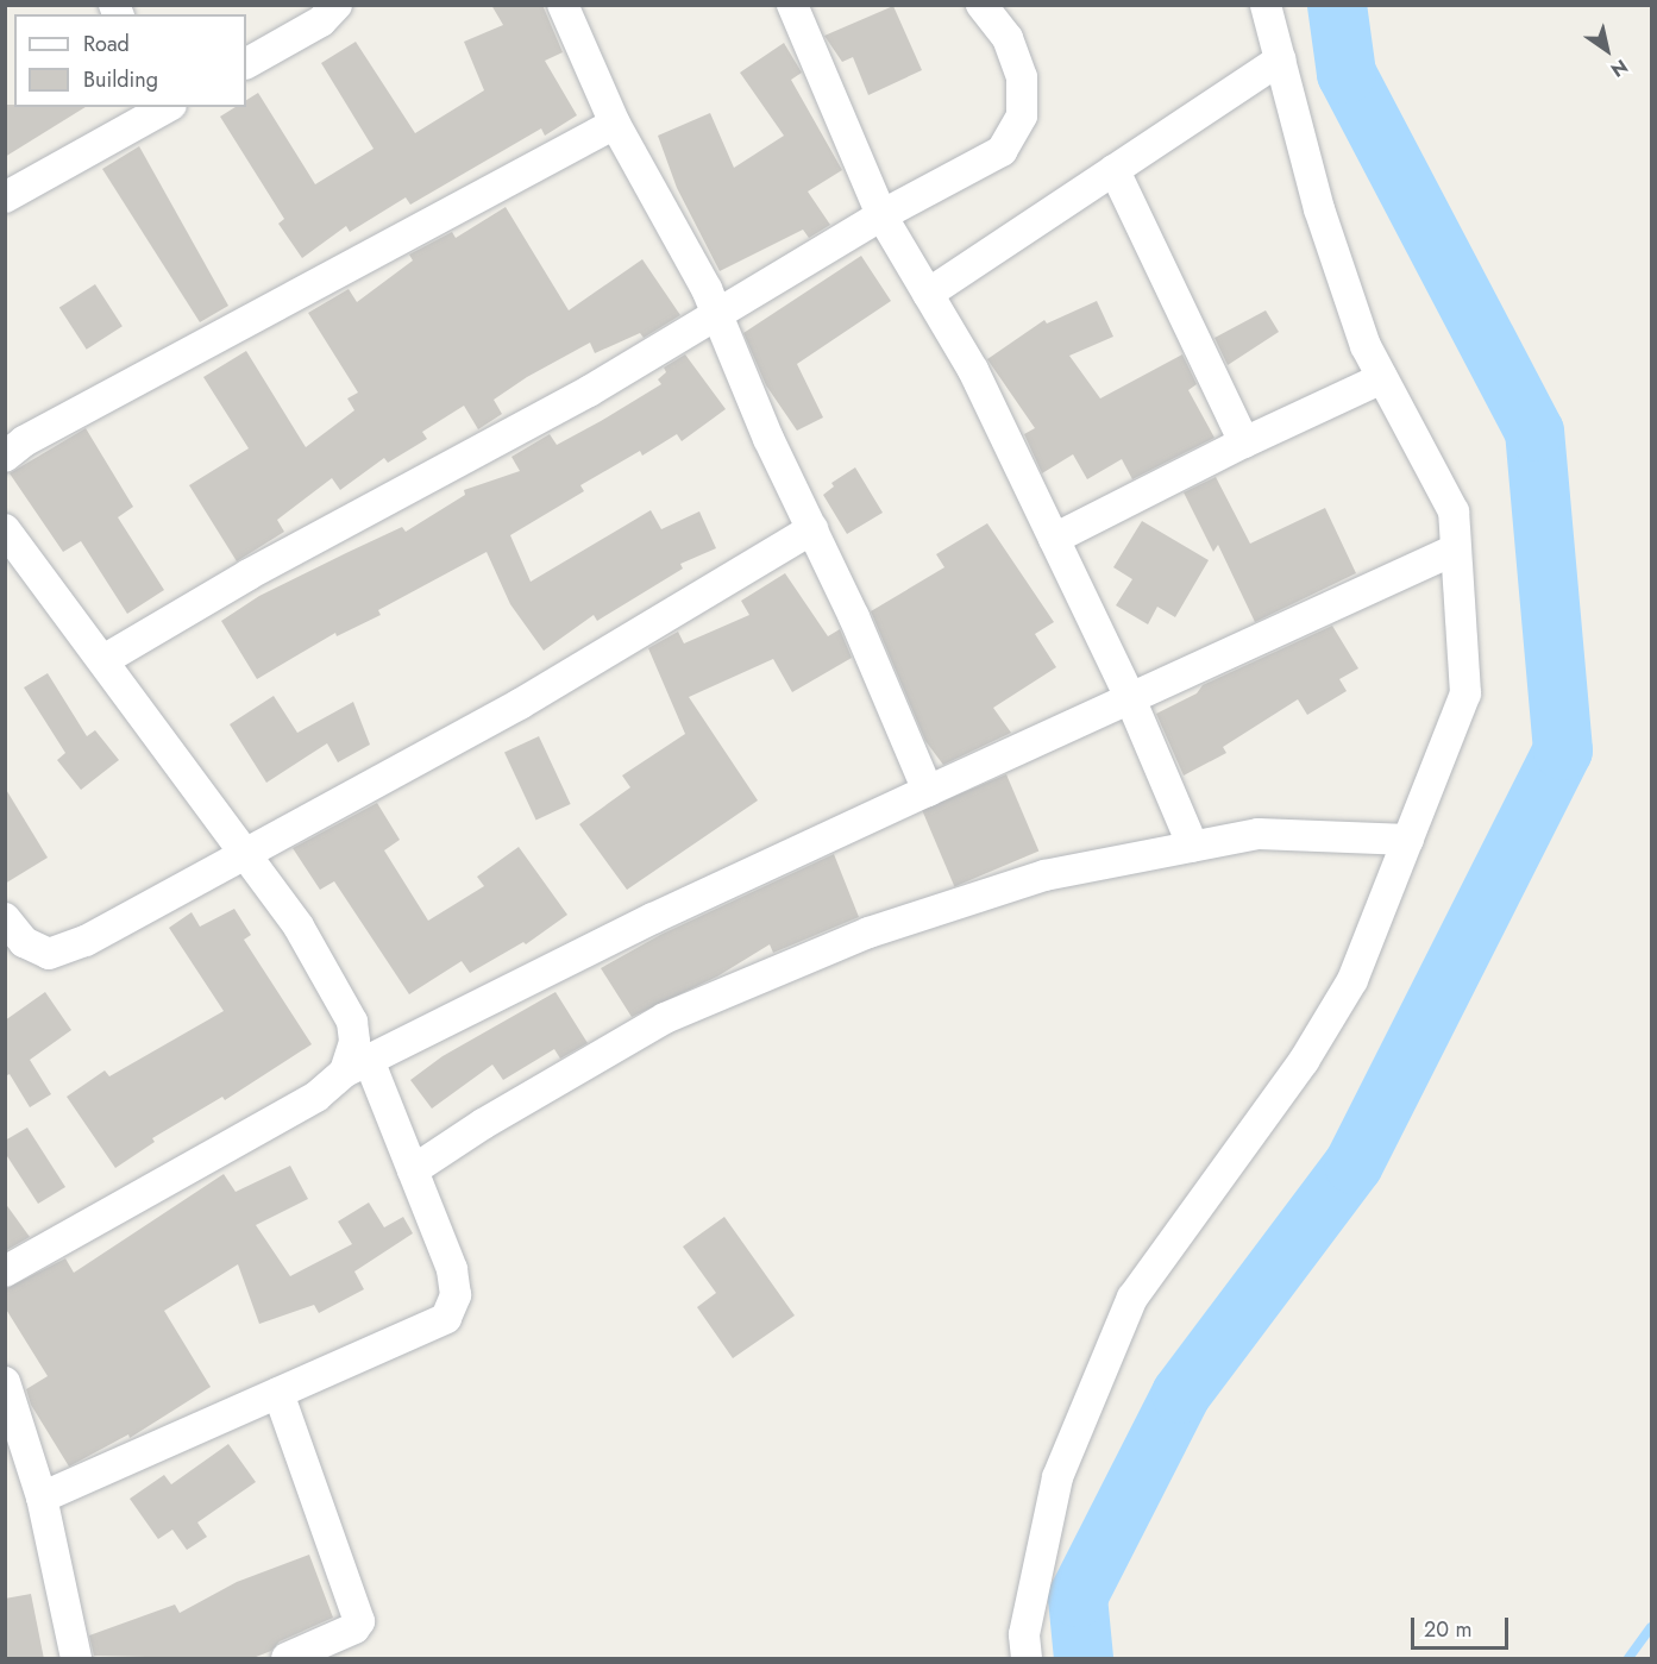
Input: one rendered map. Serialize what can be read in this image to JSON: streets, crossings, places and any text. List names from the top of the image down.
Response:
{
  "legend": ["Road", "Building"],
  "scale_bar": "20 m",
  "north": "bottom right"
}
